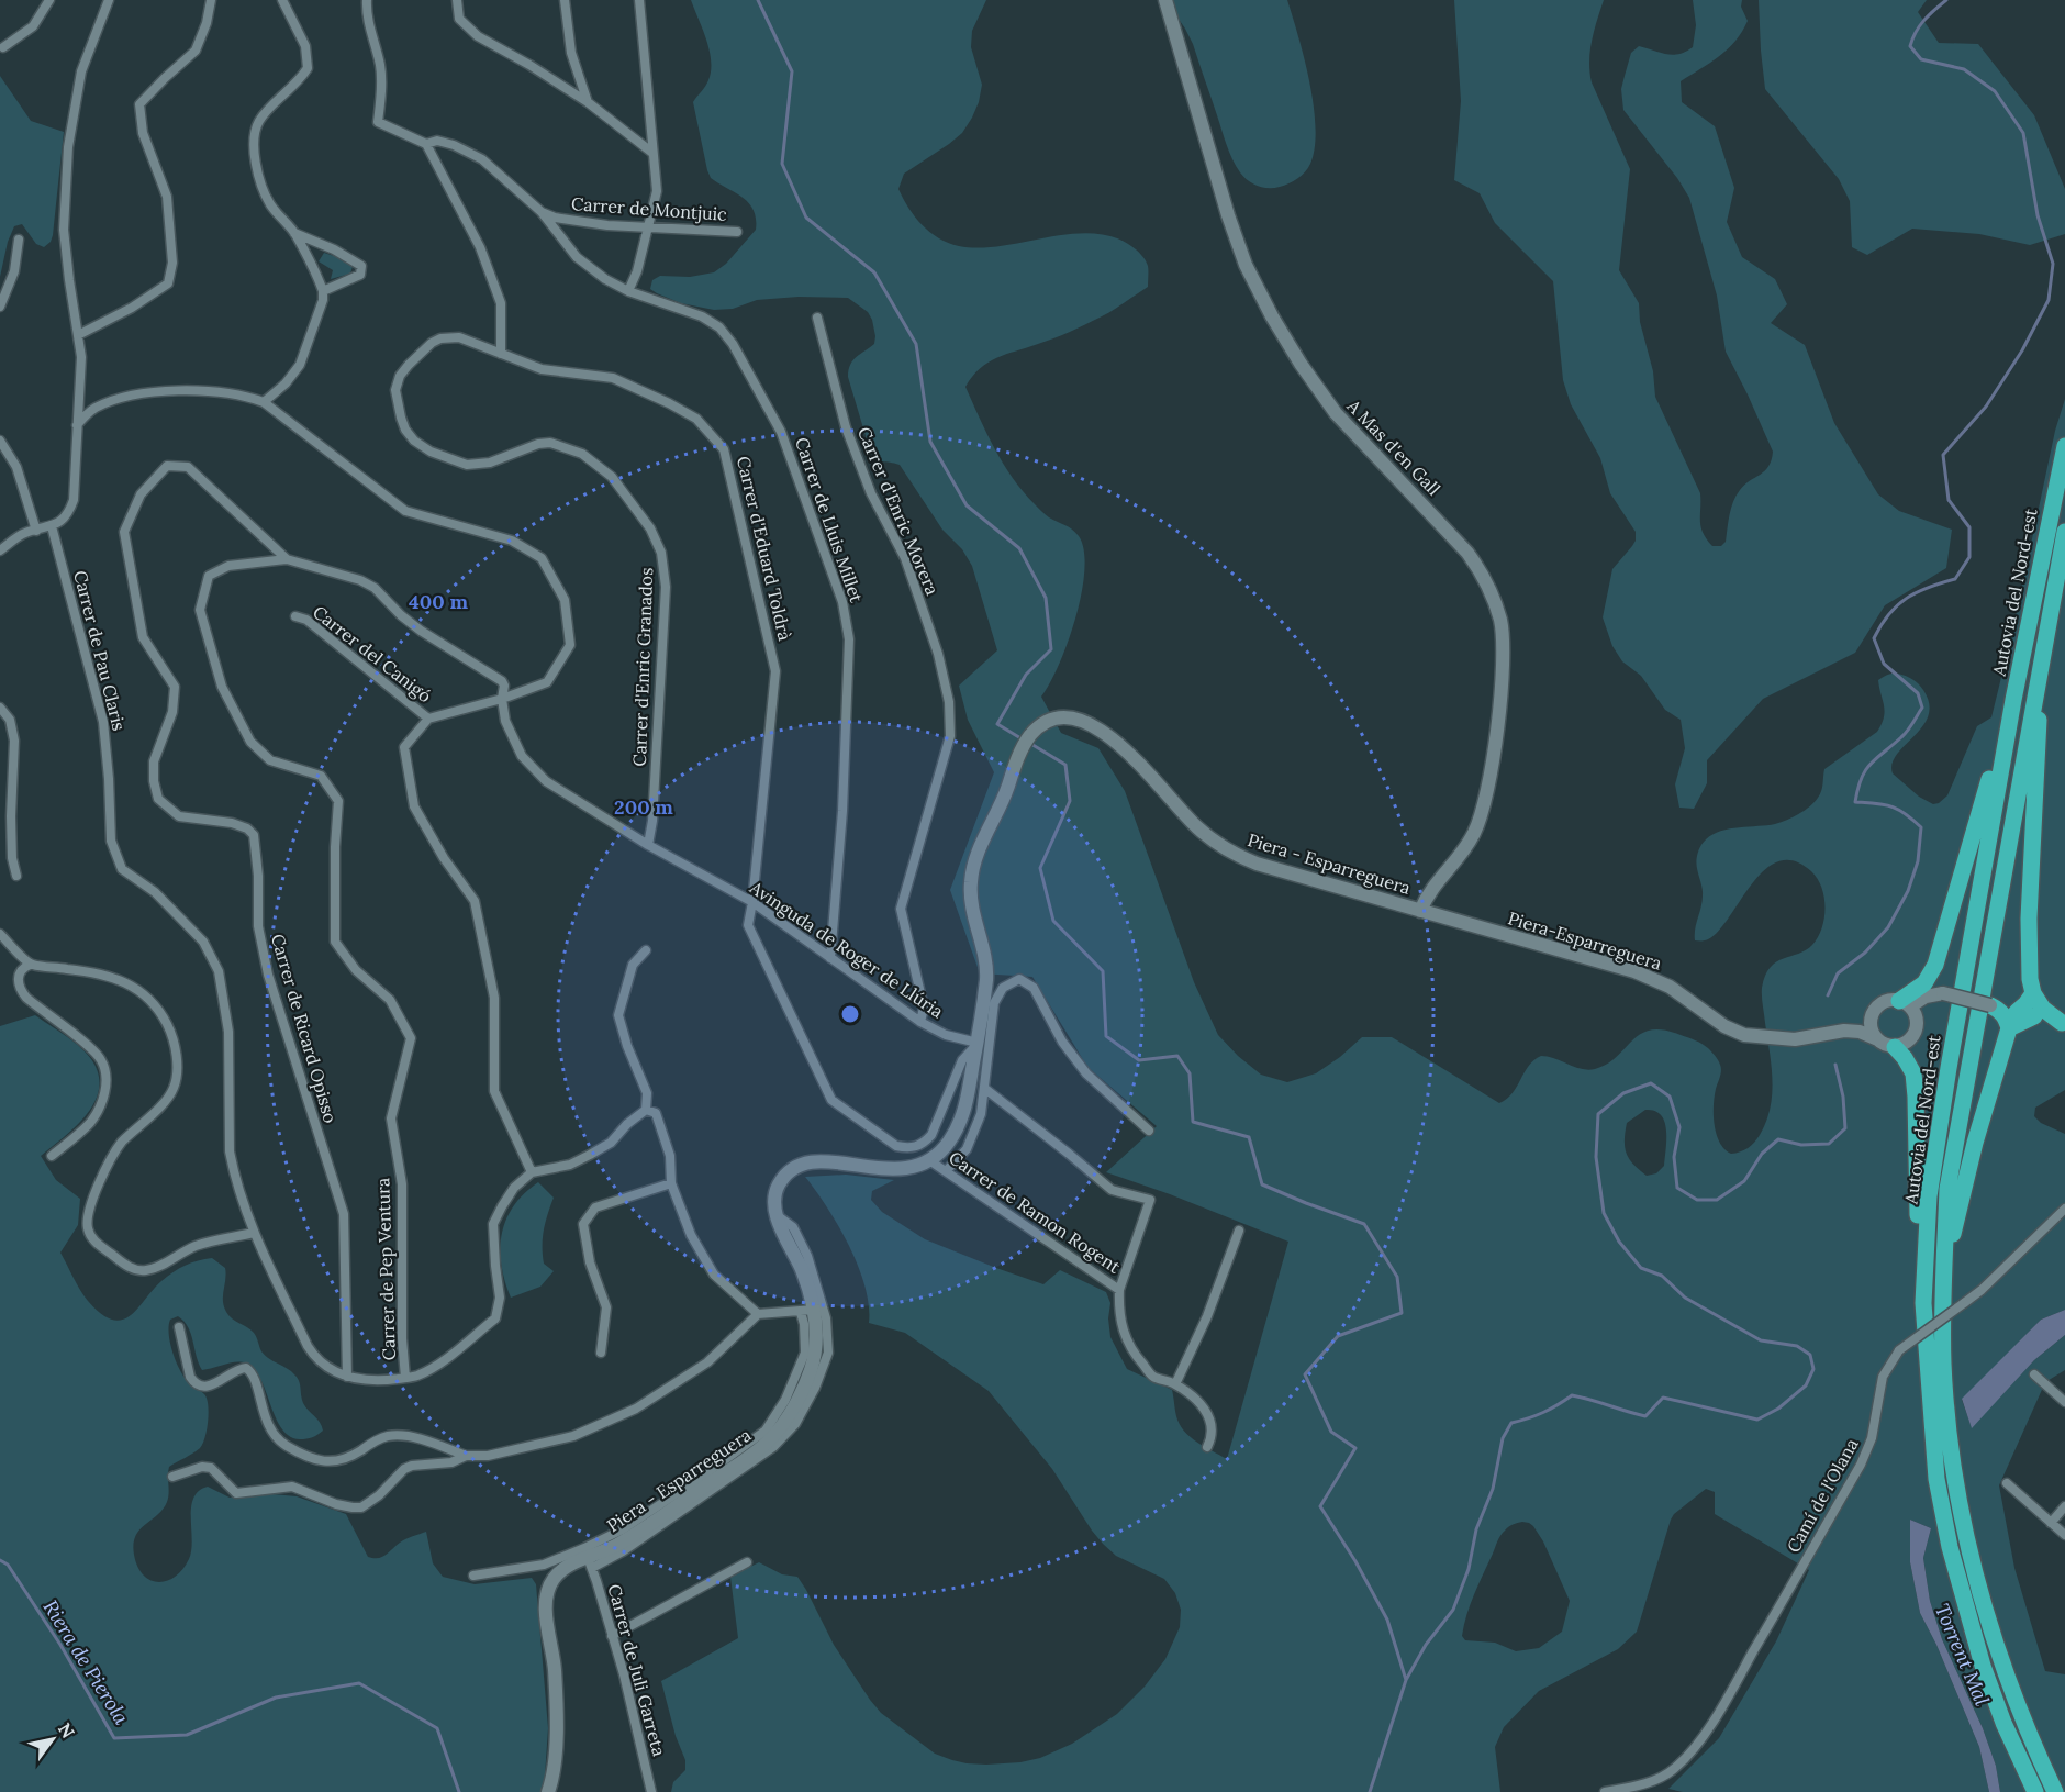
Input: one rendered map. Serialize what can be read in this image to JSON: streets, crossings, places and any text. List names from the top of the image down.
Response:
{
  "streets": {
    "highway": ["Autovia del Nord-est"],
    "main road": ["A Mas d'en Gall", "Piera - Esparreguera", "Piera-Esparreguera"],
    "street": [
      "Carrer de Montjuic",
      "Carrer d'Enric Morera",
      "Carrer de Lluis Millet",
      "Carrer d'Eduard Toldrà",
      "Carrer de Pau Claris",
      "Carrer del Canigó",
      "Carrer d'Enric Granados",
      "Avinguda de Roger de Llúria",
      "Carrer de Ricard Opisso",
      "Carrer de Ramon Rogent",
      "Carrer de Pep Ventura",
      "Camí de l'Olana",
      "Carrer de Juli Garreta"
    ]
  },
  "crossings": [
    ["Carrer de Montjuic", "Carrer de Lluis Millet"],
    ["A Mas d'en Gall", "Piera - Esparreguera"],
    ["A Mas d'en Gall", "Piera-Esparreguera"],
    ["Carrer d'Enric Morera", "Avinguda de Roger de Llúria"],
    ["Carrer de Lluis Millet", "Avinguda de Roger de Llúria"],
    ["Carrer d'Eduard Toldrà", "Carrer d'Enric Granados"],
    ["Carrer d'Eduard Toldrà", "Piera - Esparreguera"],
    ["Carrer d'Eduard Toldrà", "Avinguda de Roger de Llúria"],
    ["Carrer de Pau Claris", "Carrer de Ricard Opisso"],
    ["Carrer d'Enric Granados", "Avinguda de Roger de Llúria"],
    ["Piera - Esparreguera", "Piera-Esparreguera"],
    ["Piera - Esparreguera", "Avinguda de Roger de Llúria"],
    ["Piera - Esparreguera", "Carrer de Ramon Rogent"],
    ["Piera - Esparreguera", "Carrer de Juli Garreta"],
    ["Avinguda de Roger de Llúria", "Carrer de Pep Ventura"],
    ["Carrer de Ricard Opisso", "Carrer de Pep Ventura"]
  ],
  "water": ["Torrent Mal", "Riera de Pierola"],
  "north": "top right",
  "rings": ["400 m", "200 m"]
}
